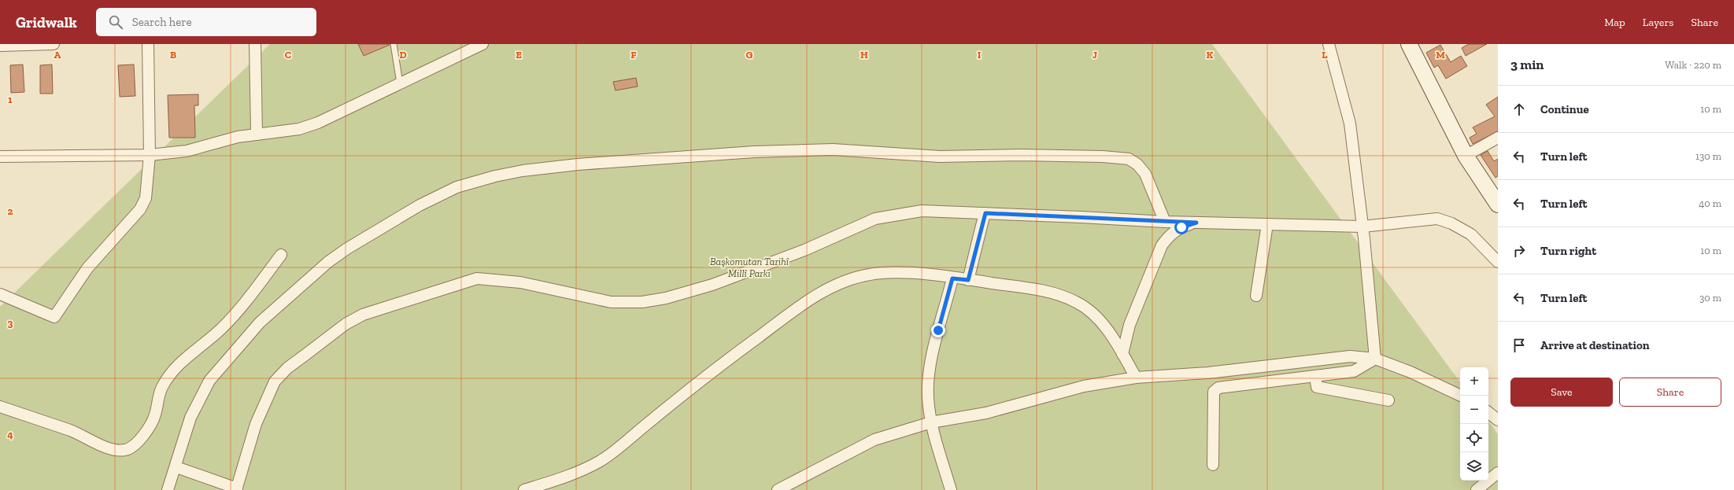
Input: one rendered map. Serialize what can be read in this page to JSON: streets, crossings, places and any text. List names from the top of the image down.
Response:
{
  "parks": ["Başkomutan Tarihî Millî Parkı"],
  "page": {
    "header": "Gridwalk",
    "search": "Search here",
    "nav": ["Map", "Layers", "Share"],
    "heading": ["3 min", "Walk · 220 m"],
    "list": [
      ["Continue", "10 m"],
      ["Turn left", "130 m"],
      ["Turn left", "40 m"],
      ["Turn right", "10 m"],
      ["Turn left", "30 m"],
      "Arrive at destination"
    ],
    "map_buttons": ["+", "−"],
    "buttons": ["Save", "Share"]
  },
  "grid": {
    "columns": [
      "A",
      "B",
      "C",
      "D",
      "E",
      "F",
      "G",
      "H",
      "I",
      "J",
      "K",
      "L",
      "M"
    ],
    "rows": [
      "1",
      "2",
      "3",
      "4"
    ]
  }
}
